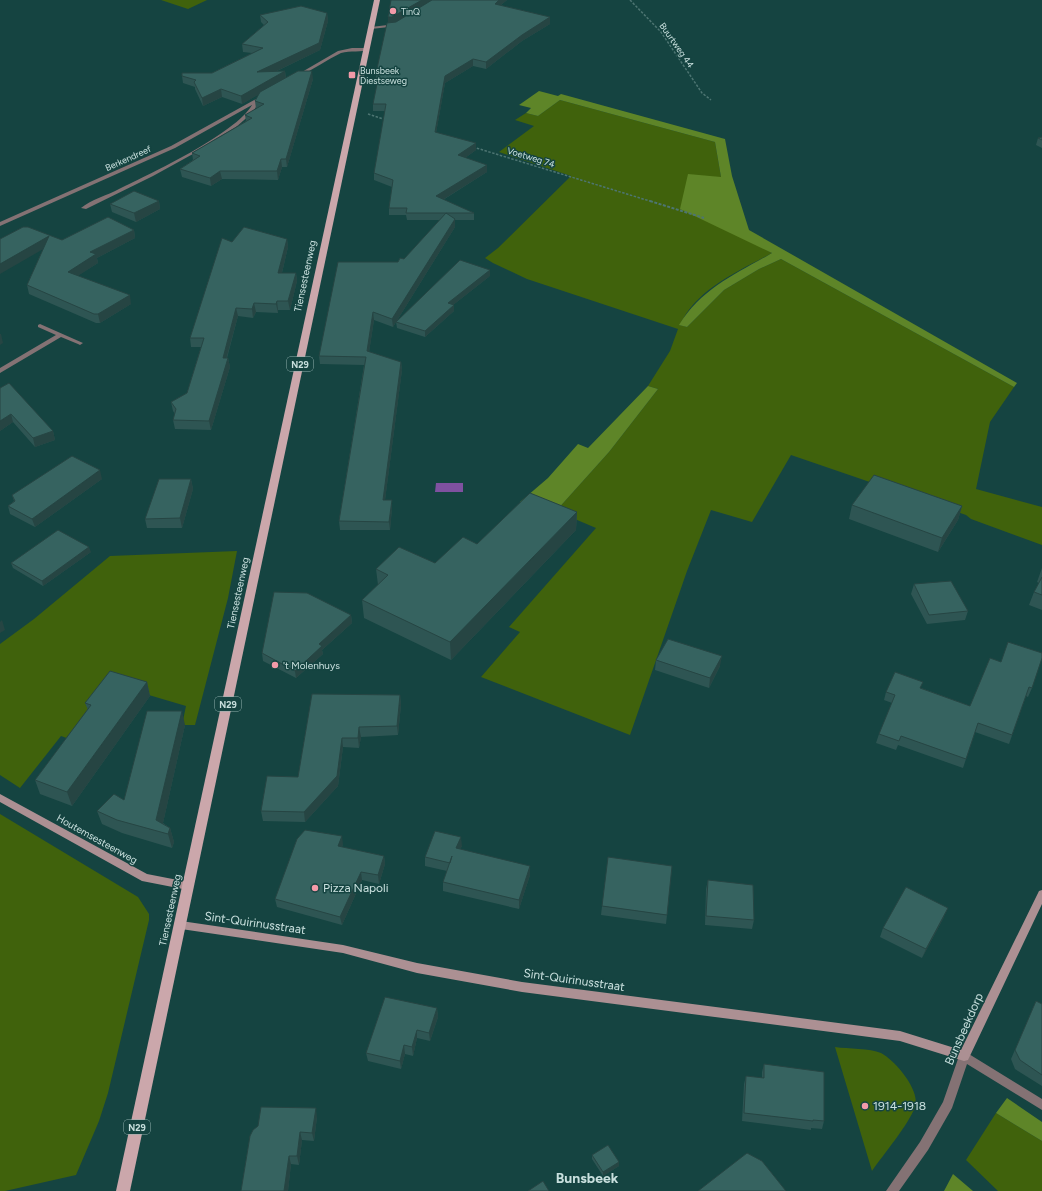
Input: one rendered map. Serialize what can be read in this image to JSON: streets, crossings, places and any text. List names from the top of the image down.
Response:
{
  "streets": {
    "main road": ["Tiensesteenweg", "N29"],
    "street": [
      "Berkendreef",
      "Houtemsesteenweg",
      "Sint-Quirinusstraat",
      "Bunsbeekdorp"
    ],
    "path": ["Buurtweg 44", "Voetweg 74"]
  },
  "crossings": [
    ["Tiensesteenweg", "Houtemsesteenweg"],
    ["Tiensesteenweg", "Sint-Quirinusstraat"],
    ["Sint-Quirinusstraat", "Bunsbeekdorp"]
  ],
  "districts": ["Bunsbeek"],
  "places": {
    "other": [
      "TinQ",
      "'t Molenhuys",
      "Pizza Napoli",
      "1914-1918"
    ],
    "transit": ["Bunsbeek Diestseweg"]
  }
}
